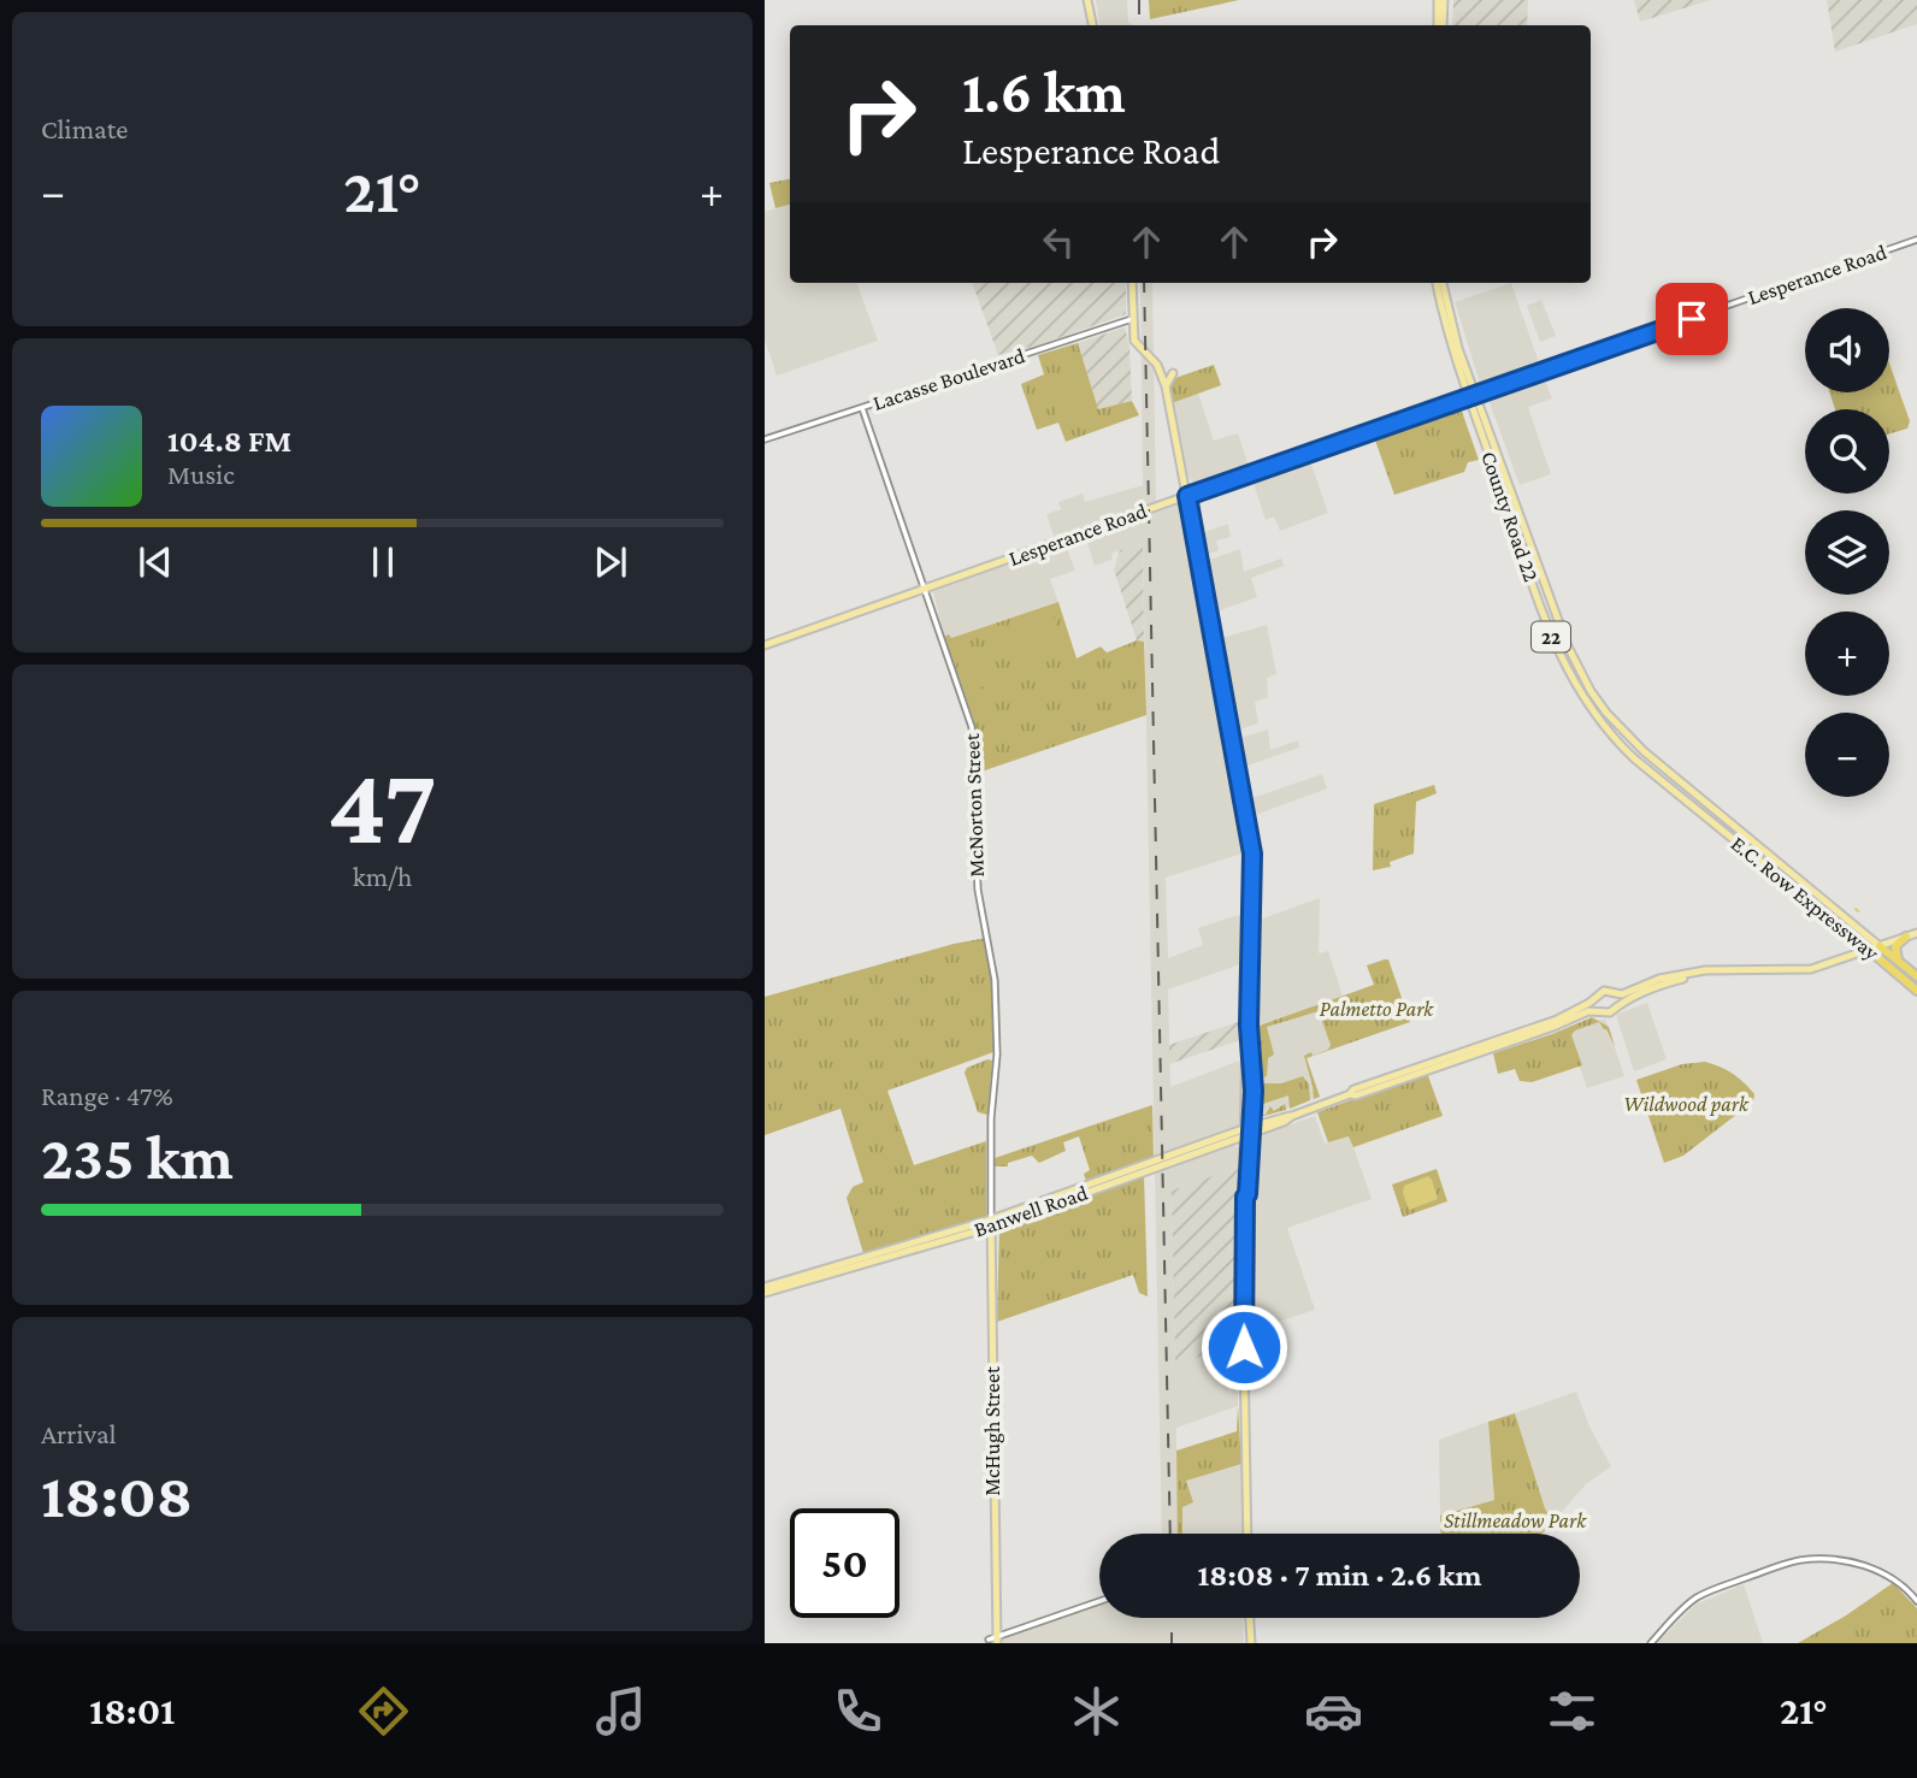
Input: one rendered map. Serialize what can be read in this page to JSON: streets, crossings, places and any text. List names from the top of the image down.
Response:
{
  "streets": {
    "highway": ["E.C. Row Expressway"],
    "main road": [
      "Lesperance Road",
      "County Road 22",
      "22",
      "Banwell Road",
      "McHugh Street"
    ],
    "street": ["Lacasse Boulevard", "McNorton Street"]
  },
  "crossings": [
    ["Lesperance Road", "County Road 22"],
    ["Lesperance Road", "McNorton Street"],
    ["Lacasse Boulevard", "McNorton Street"],
    ["County Road 22", "E.C. Row Expressway"],
    ["McNorton Street", "Banwell Road"],
    ["McNorton Street", "McHugh Street"],
    ["Banwell Road", "McHugh Street"]
  ],
  "parks": ["Palmetto Park", "Wildwood park", "Stillmeadow Park"],
  "page": {
    "tile": [
      "Climate",
      ["47", "km/h"],
      ["Range · 47%", "235 km"],
      ["Arrival", "18:08"]
    ],
    "turn": ["1.6 km", "Lesperance Road"],
    "heat": ["−", "21°", "+"],
    "map_buttons": ["+", "−"],
    "song": ["104.8 FM", "Music"],
    "limit": "50",
    "trip": "18:08 · 7 min · 2.6 km",
    "tabs": ["18:01", "21°"]
  }
}
